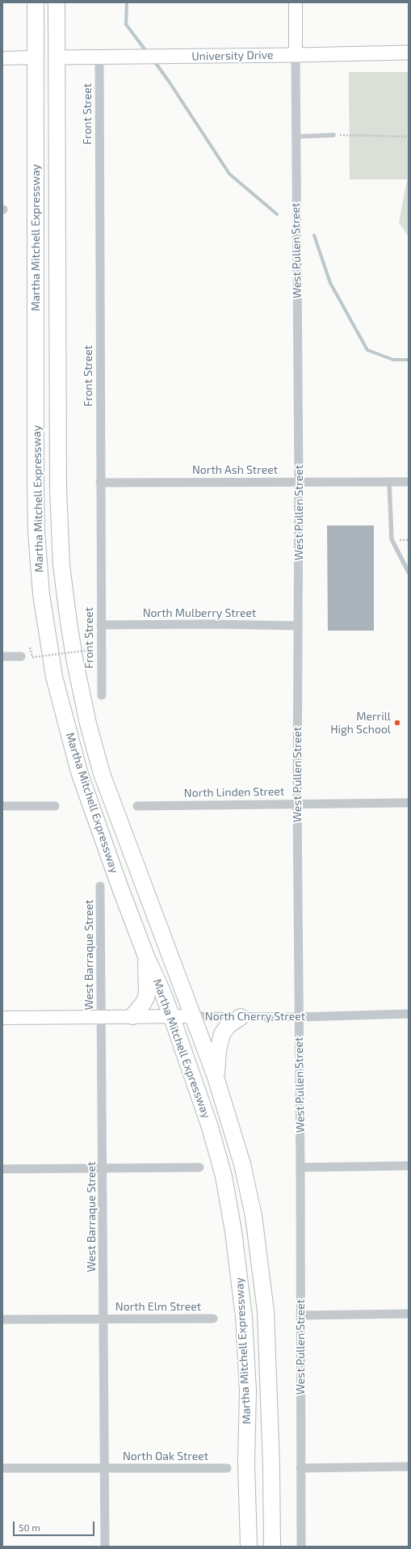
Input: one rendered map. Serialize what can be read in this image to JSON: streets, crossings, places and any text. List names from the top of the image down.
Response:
{
  "streets": {
    "highway": ["Martha Mitchell Expressway"],
    "main road": ["University Drive", "West Pullen Street", "North Cherry Street"],
    "street": [
      "Front Street",
      "North Ash Street",
      "North Mulberry Street",
      "North Linden Street",
      "West Barraque Street",
      "North Elm Street",
      "North Oak Street"
    ]
  },
  "crossings": [
    ["University Drive", "Front Street"],
    ["University Drive", "Martha Mitchell Expressway"],
    ["University Drive", "West Pullen Street"],
    ["Front Street", "North Ash Street"],
    ["Front Street", "North Mulberry Street"],
    ["Martha Mitchell Expressway", "North Cherry Street"],
    ["West Pullen Street", "North Ash Street"],
    ["West Pullen Street", "North Mulberry Street"],
    ["West Pullen Street", "North Linden Street"],
    ["West Pullen Street", "North Cherry Street"],
    ["West Barraque Street", "North Cherry Street"],
    ["West Barraque Street", "North Elm Street"],
    ["West Barraque Street", "North Oak Street"]
  ],
  "places": ["Merrill High School"],
  "scale_bar": "50 m"
}
